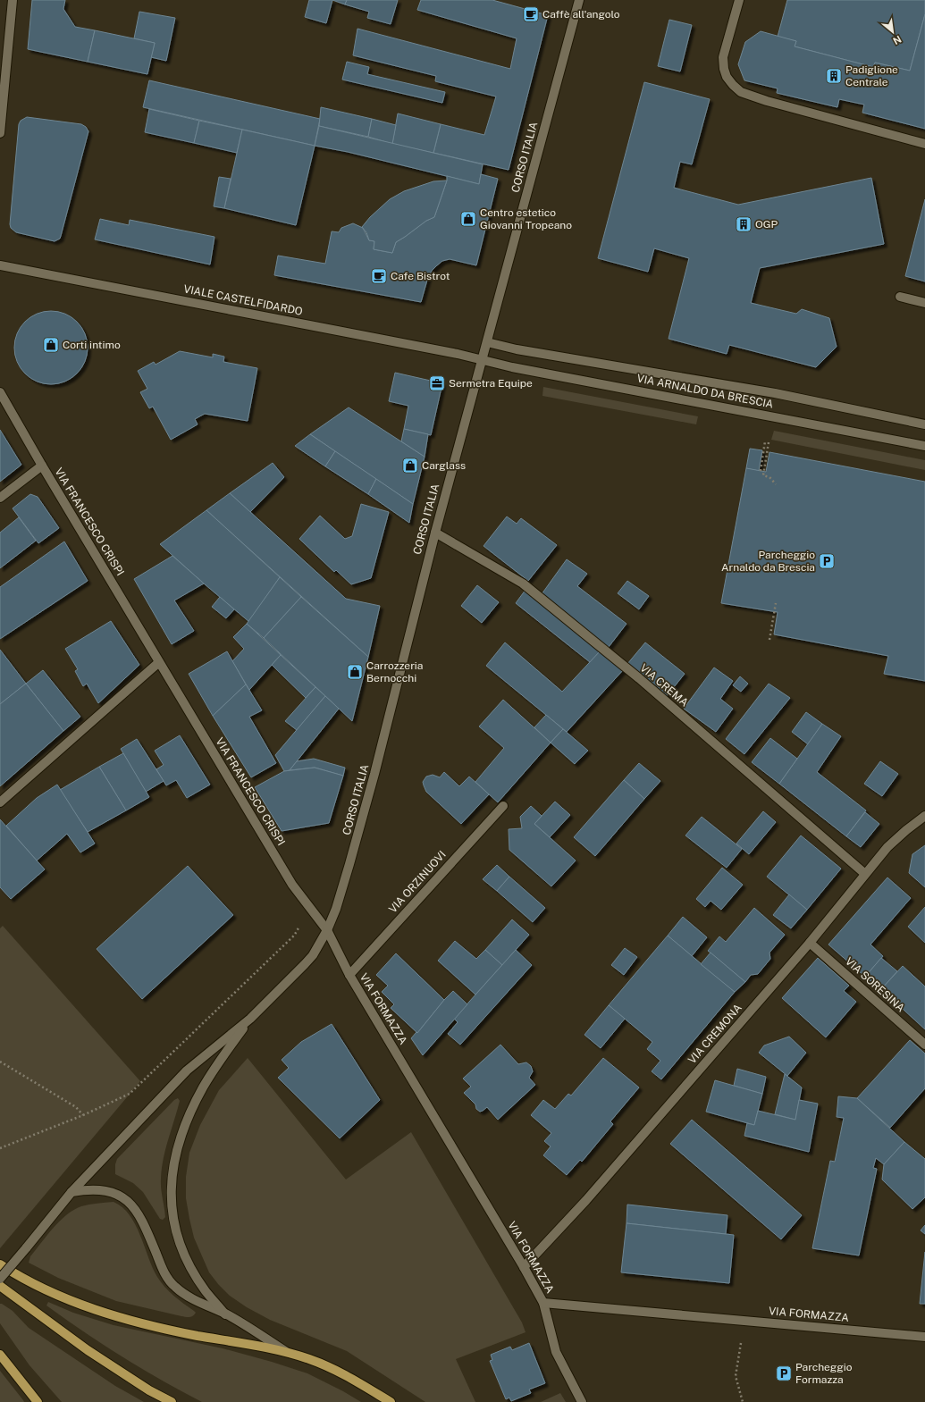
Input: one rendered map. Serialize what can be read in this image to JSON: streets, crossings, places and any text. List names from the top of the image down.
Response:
{
  "streets": {
    "street": [
      "CORSO ITALIA",
      "VIALE CASTELFIDARDO",
      "VIA ARNALDO DA BRESCIA",
      "VIA FRANCESCO CRISPI",
      "VIA CREMA",
      "VIA ORZINUOVI",
      "VIA SORESINA",
      "VIA FORMAZZA",
      "VIA CREMONA"
    ]
  },
  "crossings": [
    ["CORSO ITALIA", "VIALE CASTELFIDARDO"],
    ["CORSO ITALIA", "VIA ARNALDO DA BRESCIA"],
    ["CORSO ITALIA", "VIA FRANCESCO CRISPI"],
    ["CORSO ITALIA", "VIA CREMA"],
    ["CORSO ITALIA", "VIA FORMAZZA"],
    ["VIALE CASTELFIDARDO", "VIA ARNALDO DA BRESCIA"],
    ["VIA FRANCESCO CRISPI", "VIA FORMAZZA"],
    ["VIA CREMA", "VIA CREMONA"],
    ["VIA ORZINUOVI", "VIA FORMAZZA"],
    ["VIA SORESINA", "VIA CREMONA"],
    ["VIA FORMAZZA", "VIA CREMONA"]
  ],
  "places": {
    "cafe": ["Caffè all'angolo", "Cafe Bistrot"],
    "building": ["Padiglione Centrale", "OGP"],
    "shop": [
      "Centro estetico Giovanni Tropeano",
      "Corti intimo",
      "Carglass",
      "Carrozzeria Bernocchi"
    ],
    "office": ["Sermetra Equipe"],
    "parking": ["Parcheggio Arnaldo da Brescia", "Parcheggio Formazza"]
  },
  "north": "bottom right"
}
